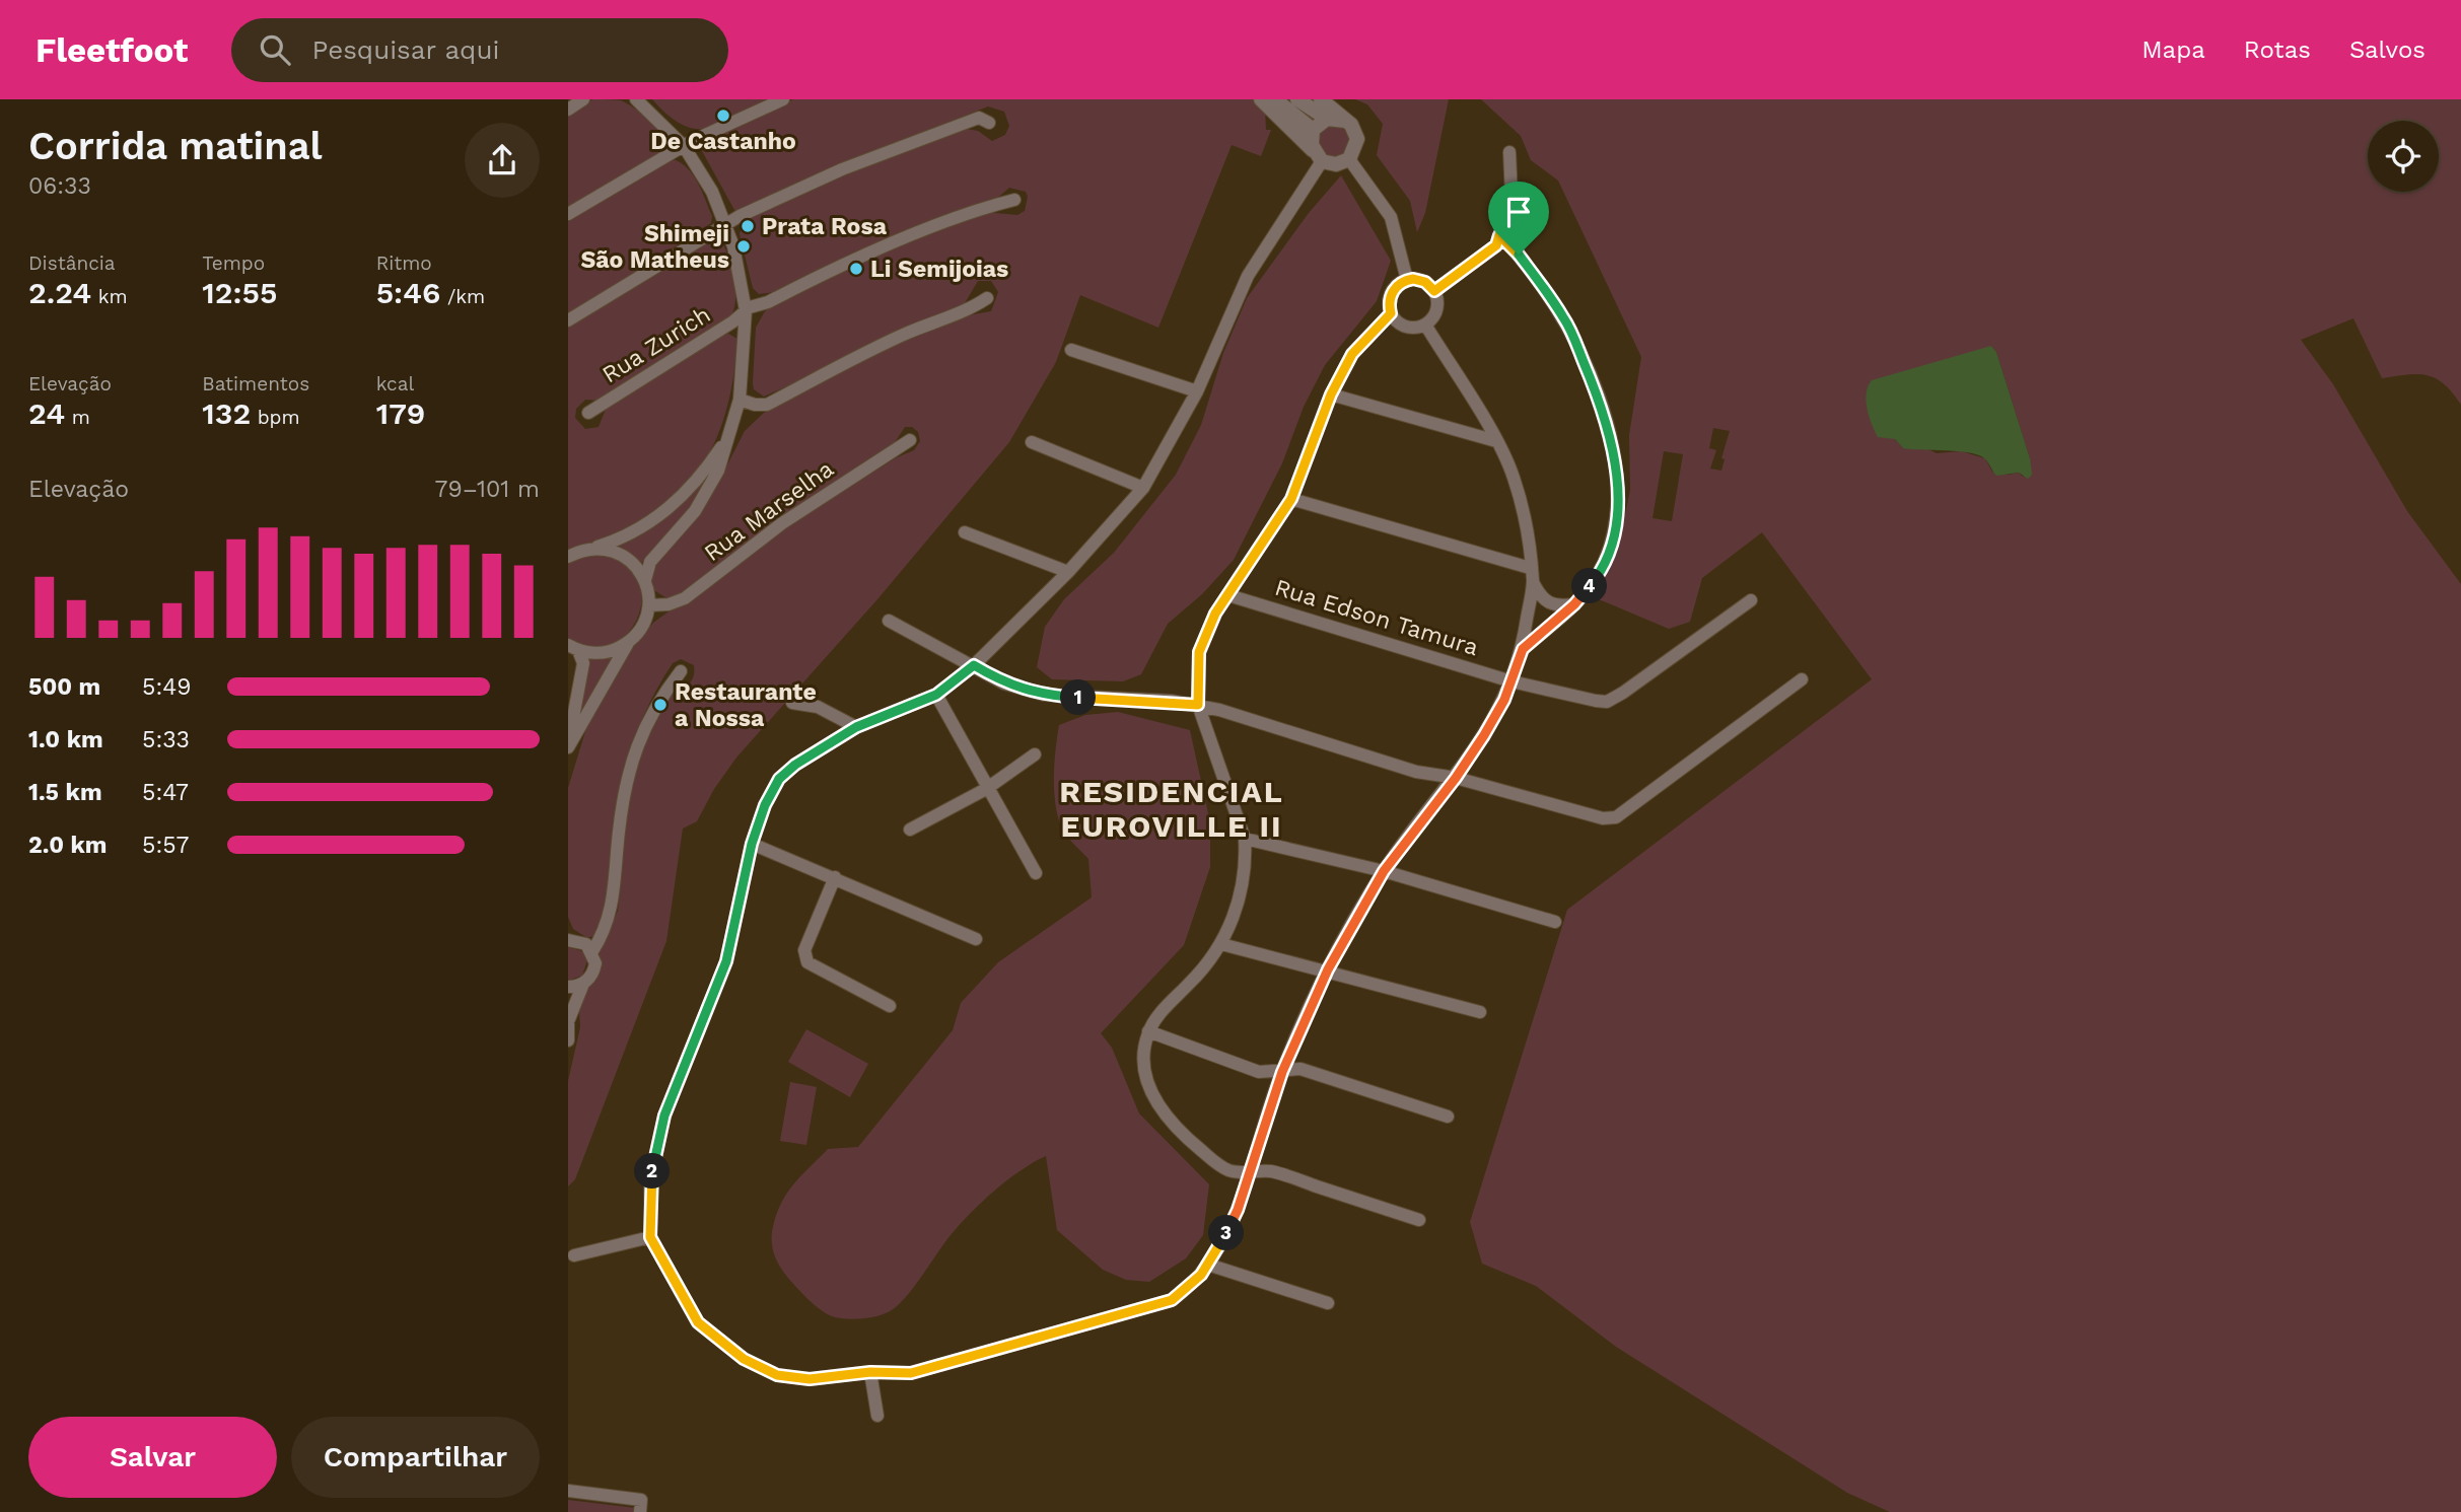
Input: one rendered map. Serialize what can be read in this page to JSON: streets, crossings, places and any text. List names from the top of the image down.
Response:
{
  "streets": {
    "street": ["Rua Zurich", "Rua Marselha", "Rua Edson Tamura"]
  },
  "districts": ["RESIDENCIAL EUROVILLE II"],
  "places": [
    "De Castanho",
    "Prata Rosa",
    "Shimeji São Matheus",
    "Li Semijoias",
    "Restaurante a Nossa"
  ],
  "page": {
    "header": "Fleetfoot",
    "search": "Pesquisar aqui",
    "nav": ["Mapa", "Rotas", "Salvos"],
    "heading": ["Corrida matinal", "06:33"],
    "stats": [
      ["Distância", "2.24 km"],
      ["Tempo", "12:55"],
      ["Ritmo", "5:46 /km"],
      ["Elevação", "24 m"],
      ["Batimentos", "132 bpm"],
      ["kcal", "179"]
    ],
    "chart": ["Elevação", "79–101 m"],
    "pins": [
      "4",
      "1",
      "2",
      "3"
    ],
    "list": [
      {
        "name": "500 m",
        "note": "5:49"
      },
      {
        "name": "1.0 km",
        "note": "5:33"
      },
      {
        "name": "1.5 km",
        "note": "5:47"
      },
      {
        "name": "2.0 km",
        "note": "5:57"
      }
    ],
    "buttons": ["Salvar", "Compartilhar"]
  }
}
